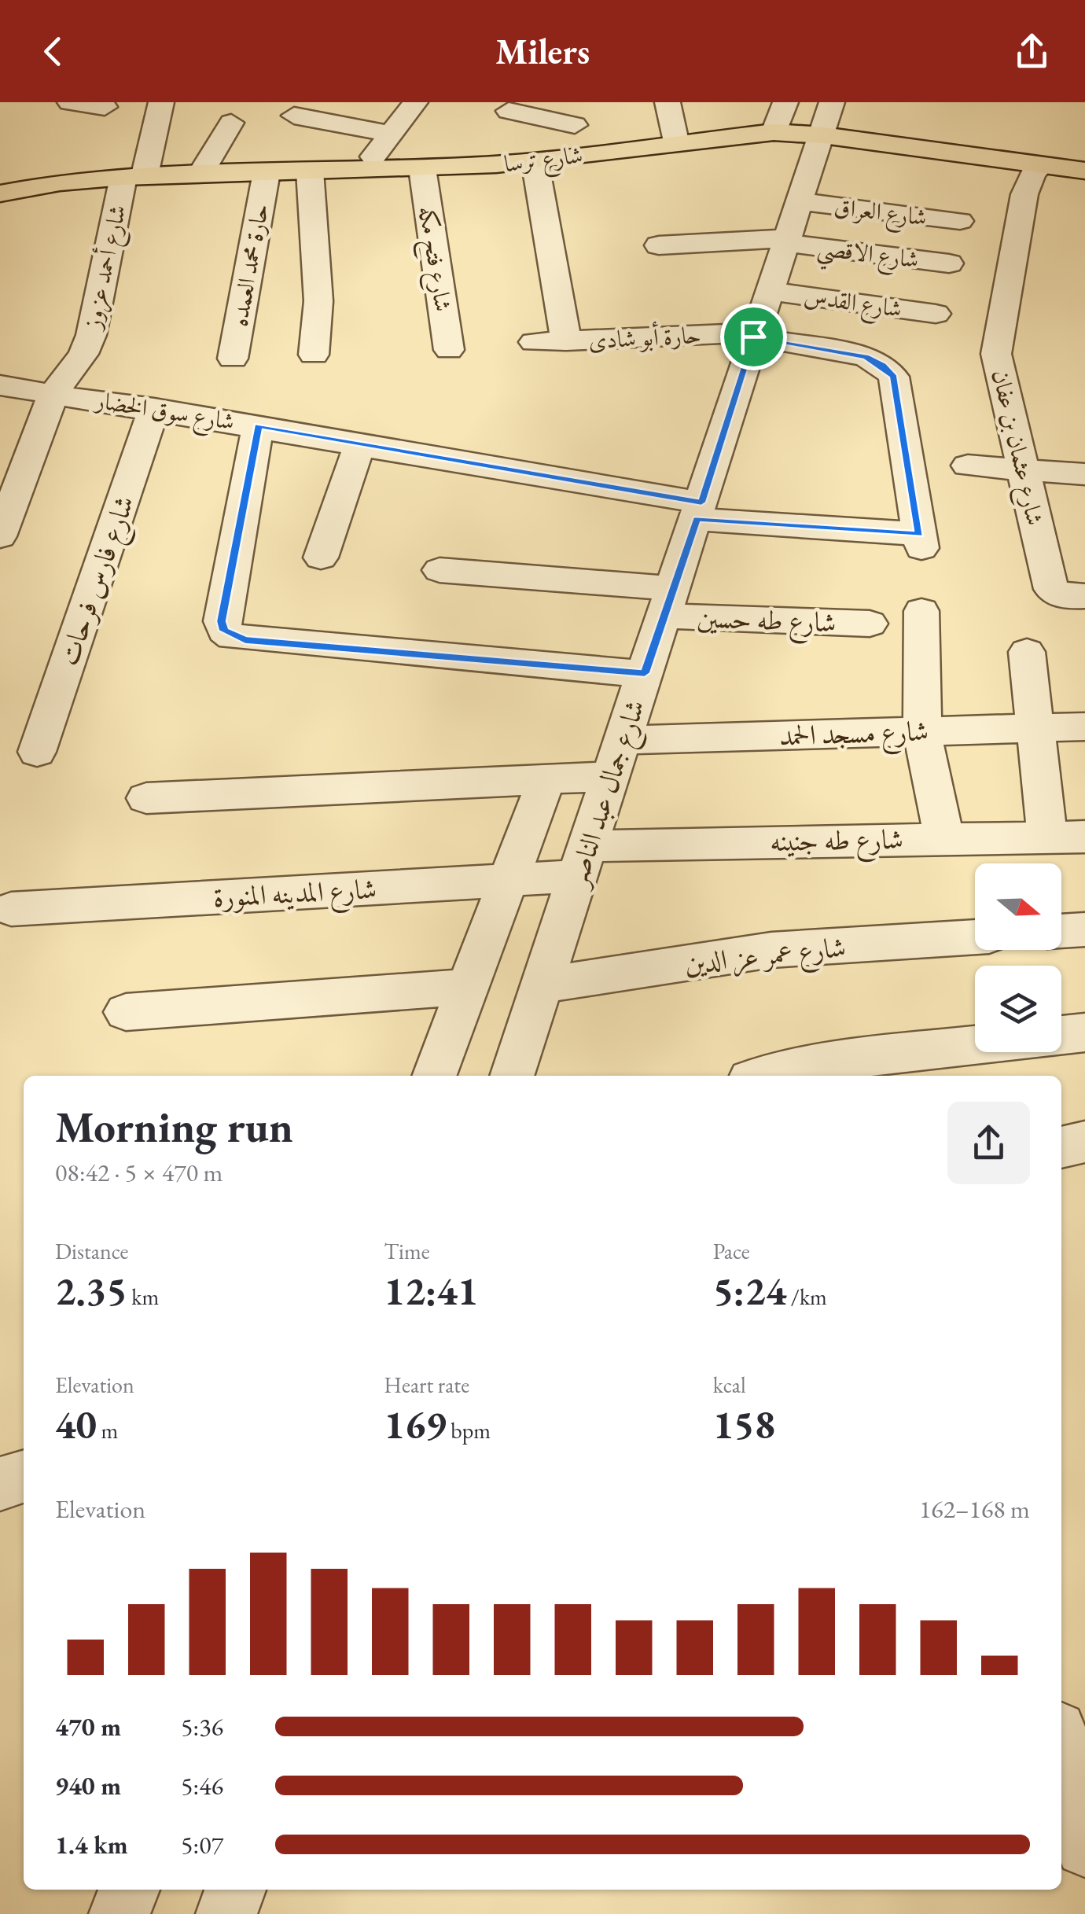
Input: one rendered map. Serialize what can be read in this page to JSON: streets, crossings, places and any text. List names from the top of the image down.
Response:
{
  "streets": {
    "main road": ["شارع ترسا"],
    "street": [
      "شارع العراق",
      "شارع الاقصي",
      "شارع فتح مكه",
      "حارة محمد العمده",
      "شارع أحمد عزوز",
      "شارع القدس",
      "حارة أبو شادى",
      "شارع سوق الخضار",
      "شارع عثمان بن عفان",
      "شارع فارس فرحات",
      "شارع طه حسين",
      "شارع مسجد الحمد",
      "شارع جمال عبد الناصر",
      "شارع طه جنينه",
      "شارع المدينه المنورة",
      "شارع عمر عز الدين"
    ]
  },
  "crossings": [
    ["شارع ترسا", "شارع فتح مكه"],
    ["شارع ترسا", "حارة محمد العمده"],
    ["شارع ترسا", "شارع أحمد عزوز"],
    ["شارع ترسا", "شارع عثمان بن عفان"],
    ["شارع ترسا", "شارع جمال عبد الناصر"],
    ["شارع العراق", "شارع جمال عبد الناصر"],
    ["شارع الاقصي", "شارع جمال عبد الناصر"],
    ["شارع أحمد عزوز", "شارع سوق الخضار"],
    ["شارع القدس", "شارع جمال عبد الناصر"],
    ["حارة أبو شادى", "شارع سوق الخضار"],
    ["حارة أبو شادى", "شارع جمال عبد الناصر"],
    ["شارع سوق الخضار", "شارع فارس فرحات"],
    ["شارع سوق الخضار", "شارع جمال عبد الناصر"],
    ["شارع طه حسين", "شارع جمال عبد الناصر"],
    ["شارع مسجد الحمد", "شارع جمال عبد الناصر"],
    ["شارع جمال عبد الناصر", "شارع طه جنينه"],
    ["شارع جمال عبد الناصر", "شارع المدينه المنورة"],
    ["شارع جمال عبد الناصر", "شارع عمر عز الدين"],
    ["شارع طه جنينه", "شارع المدينه المنورة"]
  ],
  "north": "right",
  "page": {
    "header": "Milers",
    "heading": ["Morning run", "08:42 · 5 × 470 m"],
    "stats": [
      ["Distance", "2.35 km"],
      ["Time", "12:41"],
      ["Pace", "5:24 /km"],
      ["Elevation", "40 m"],
      ["Heart rate", "169 bpm"],
      ["kcal", "158"]
    ],
    "chart": ["Elevation", "162–168 m"],
    "list": [
      {
        "name": "470 m",
        "note": "5:36"
      },
      {
        "name": "940 m",
        "note": "5:46"
      },
      {
        "name": "1.4 km",
        "note": "5:07"
      }
    ]
  }
}
